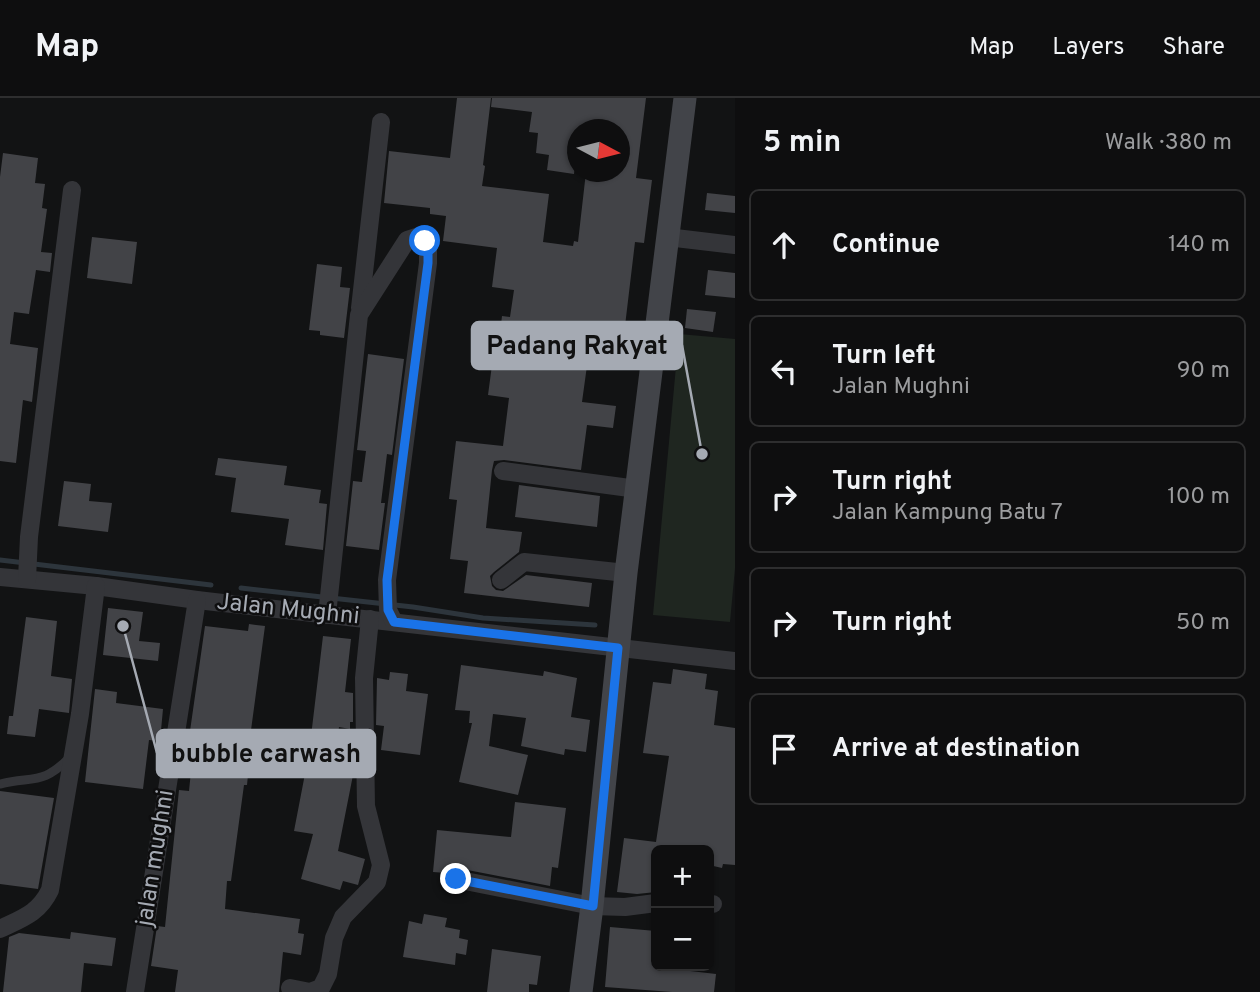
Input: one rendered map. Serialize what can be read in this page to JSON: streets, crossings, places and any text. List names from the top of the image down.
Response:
{
  "streets": {
    "street": ["Jalan Mughni", "jalan mughni"]
  },
  "crossings": [
    ["Jalan Mughni", "jalan mughni"]
  ],
  "places": ["Padang Rakyat", "bubble carwash"],
  "north": "right",
  "page": {
    "header": "Map",
    "nav": ["Map", "Layers", "Share"],
    "heading": ["5 min", "Walk · 380 m"],
    "list": [
      ["Continue", "140 m"],
      ["Turn left", "Jalan Mughni", "90 m"],
      ["Turn right", "Jalan Kampung Batu 7", "100 m"],
      ["Turn right", "50 m"],
      "Arrive at destination"
    ],
    "map_buttons": ["+", "−"]
  }
}
